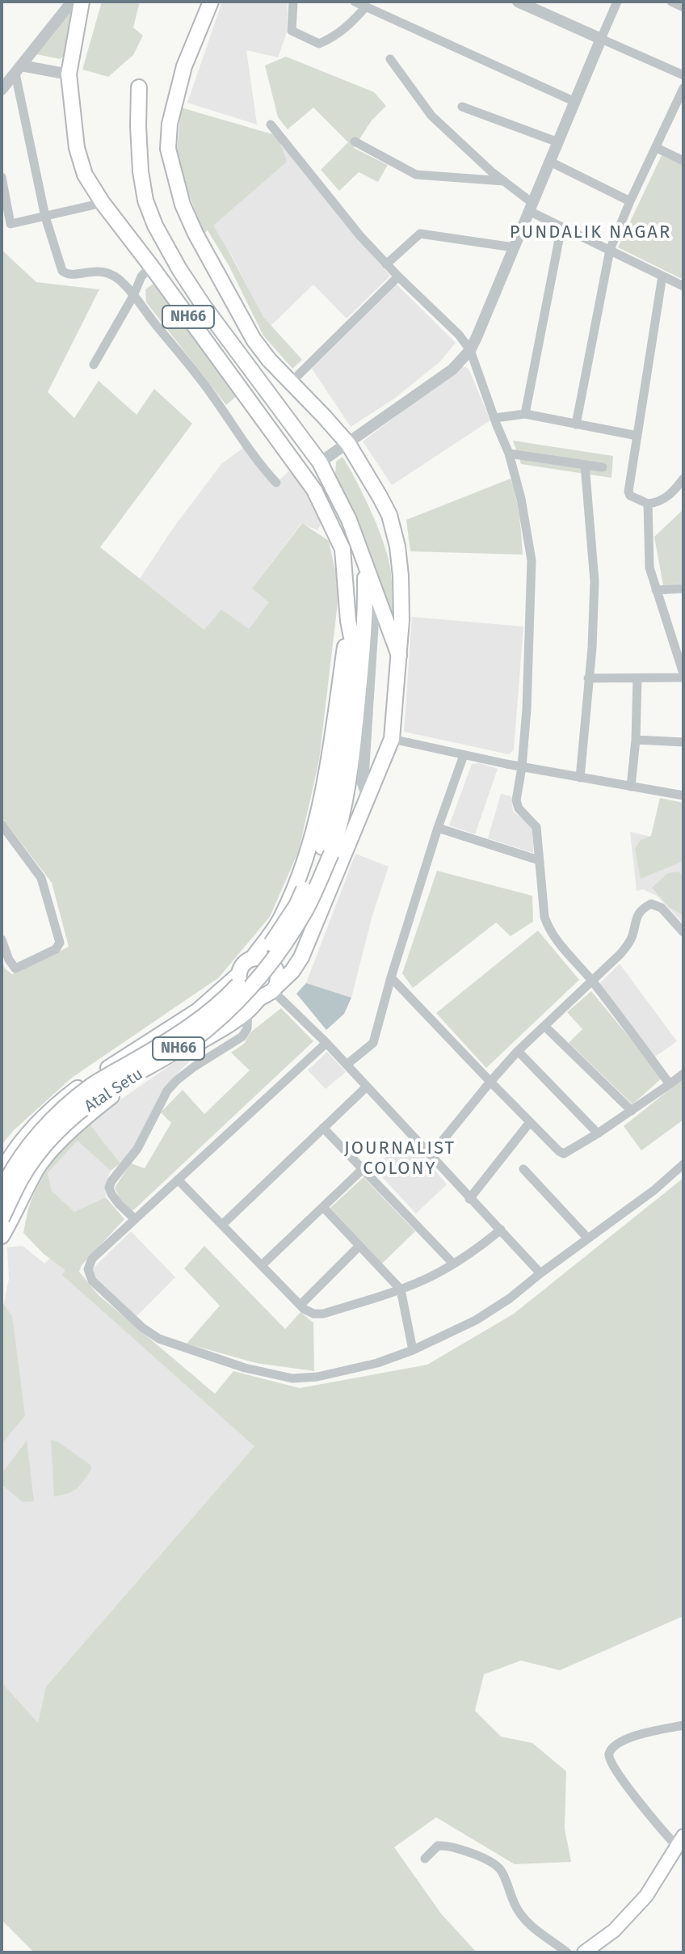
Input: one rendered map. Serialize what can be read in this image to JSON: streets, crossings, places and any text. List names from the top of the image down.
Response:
{
  "streets": {
    "main road": ["NH66", "Atal Setu"]
  },
  "crossings": [
    ["NH66", "Atal Setu"]
  ],
  "districts": ["PUNDALIK NAGAR", "JOURNALIST COLONY"]
}
